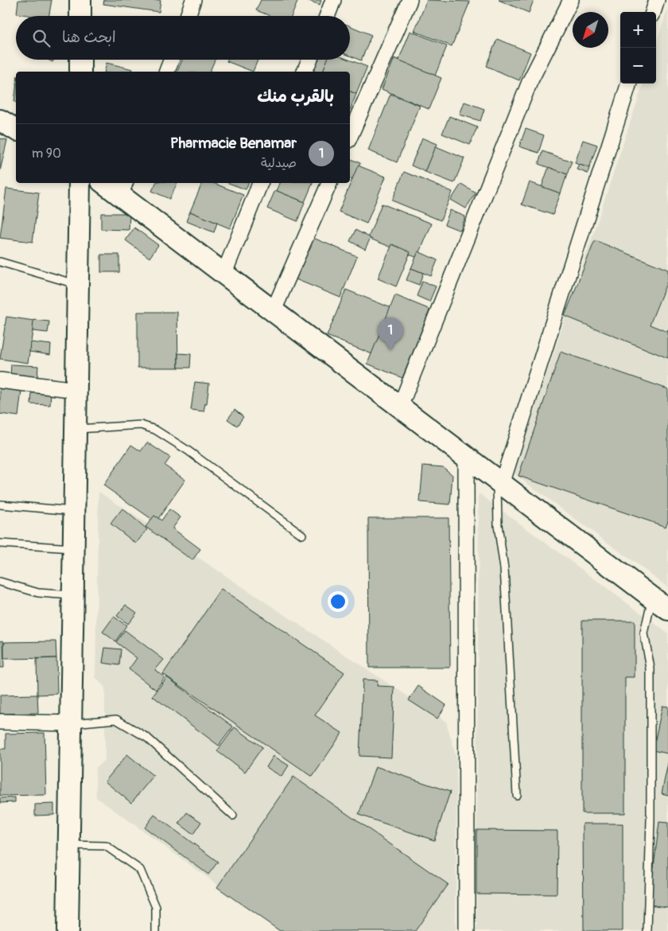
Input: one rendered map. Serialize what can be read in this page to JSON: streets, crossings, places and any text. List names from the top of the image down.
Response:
{
  "north": "bottom left",
  "page": {
    "map_buttons": ["+", "−"],
    "search": "ابحث هنا",
    "heading": "بالقرب منك",
    "list": [
      {
        "mark": "1",
        "name": "Pharmacie Benamar",
        "note": "صيدلية",
        "value": "90 m"
      }
    ],
    "pins": "1"
  }
}
